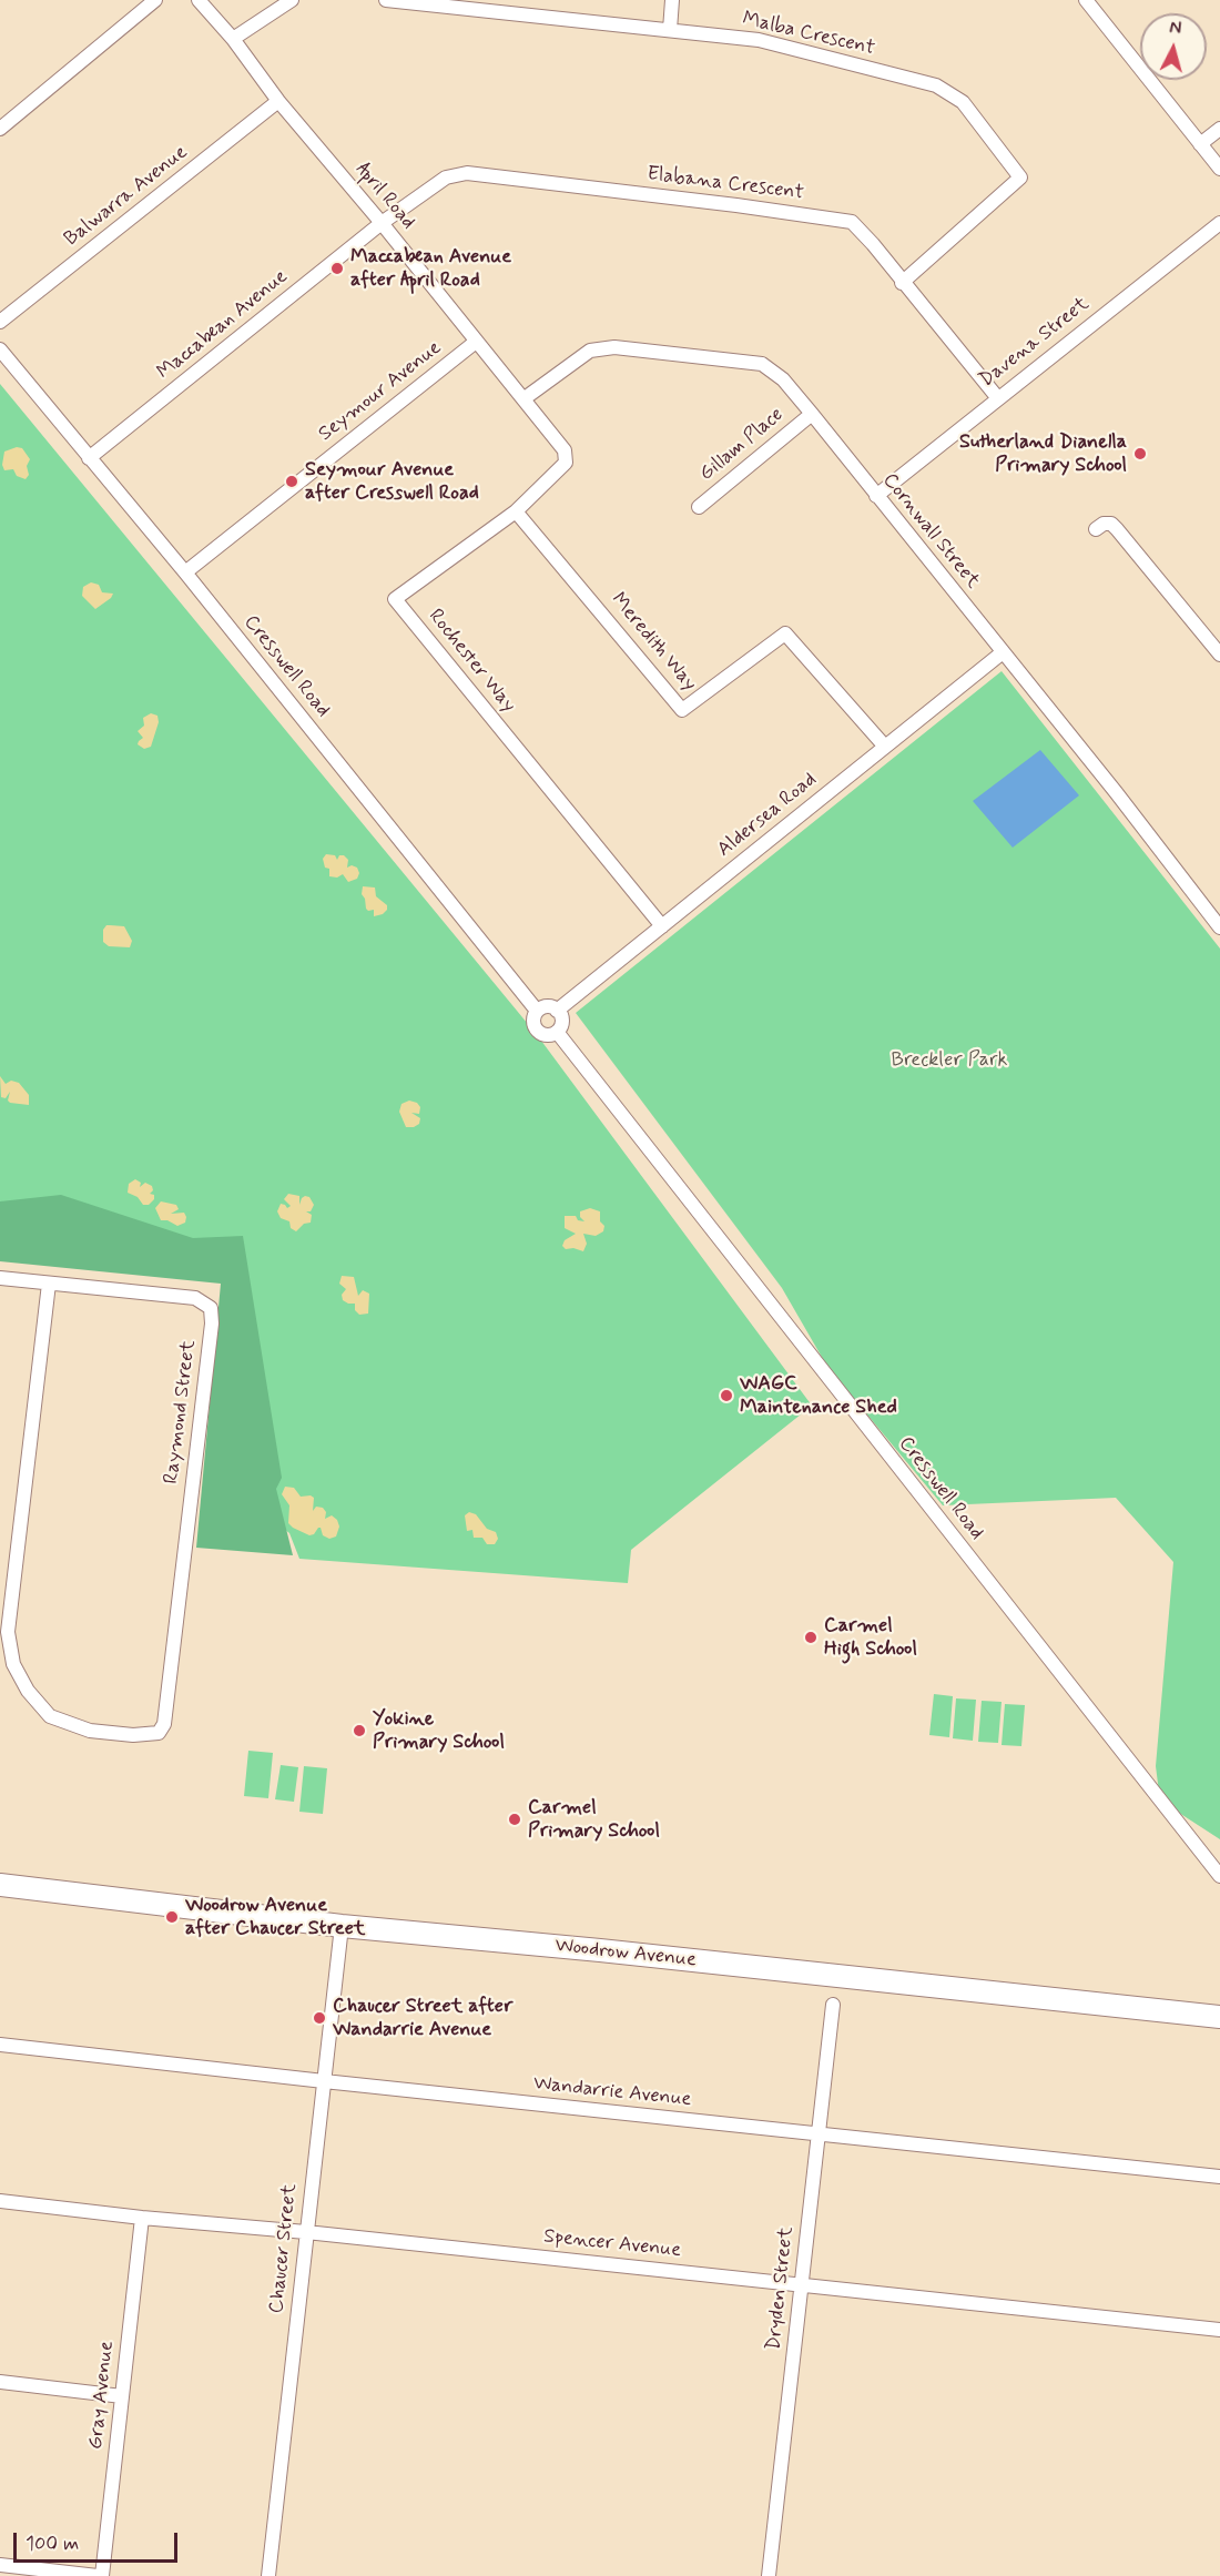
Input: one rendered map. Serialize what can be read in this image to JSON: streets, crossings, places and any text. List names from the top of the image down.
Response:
{
  "streets": {
    "main road": ["Woodrow Avenue"],
    "street": [
      "Malba Crescent",
      "Elabana Crescent",
      "Balwarra Avenue",
      "April Road",
      "Maccabean Avenue",
      "Davena Street",
      "Seymour Avenue",
      "Gillam Place",
      "Cornwall Street",
      "Meredith Way",
      "Rochester Way",
      "Cresswell Road",
      "Aldersea Road",
      "Raymond Street",
      "Wandarrie Avenue",
      "Spencer Avenue",
      "Chaucer Street",
      "Dryden Street",
      "Gray Avenue"
    ]
  },
  "crossings": [
    ["Malba Crescent", "Elabana Crescent"],
    ["Elabana Crescent", "April Road"],
    ["Elabana Crescent", "Maccabean Avenue"],
    ["Elabana Crescent", "Davena Street"],
    ["Balwarra Avenue", "April Road"],
    ["April Road", "Maccabean Avenue"],
    ["April Road", "Seymour Avenue"],
    ["April Road", "Cornwall Street"],
    ["April Road", "Rochester Way"],
    ["Maccabean Avenue", "Cresswell Road"],
    ["Davena Street", "Cornwall Street"],
    ["Seymour Avenue", "Cresswell Road"],
    ["Gillam Place", "Cornwall Street"],
    ["Cornwall Street", "Aldersea Road"],
    ["Meredith Way", "Rochester Way"],
    ["Meredith Way", "Aldersea Road"],
    ["Rochester Way", "Aldersea Road"],
    ["Cresswell Road", "Aldersea Road"],
    ["Woodrow Avenue", "Chaucer Street"],
    ["Wandarrie Avenue", "Chaucer Street"],
    ["Wandarrie Avenue", "Dryden Street"],
    ["Spencer Avenue", "Chaucer Street"],
    ["Spencer Avenue", "Dryden Street"],
    ["Spencer Avenue", "Gray Avenue"]
  ],
  "parks": ["Breckler Park"],
  "places": [
    "Maccabean Avenue after April Road",
    "Sutherland Dianella Primary School",
    "Seymour Avenue after Cresswell Road",
    "WAGC Maintenance Shed",
    "Carmel High School",
    "Yokine Primary School",
    "Carmel Primary School",
    "Woodrow Avenue after Chaucer Street",
    "Chaucer Street after Wandarrie Avenue"
  ],
  "scale_bar": "100 m",
  "north": "top"
}
